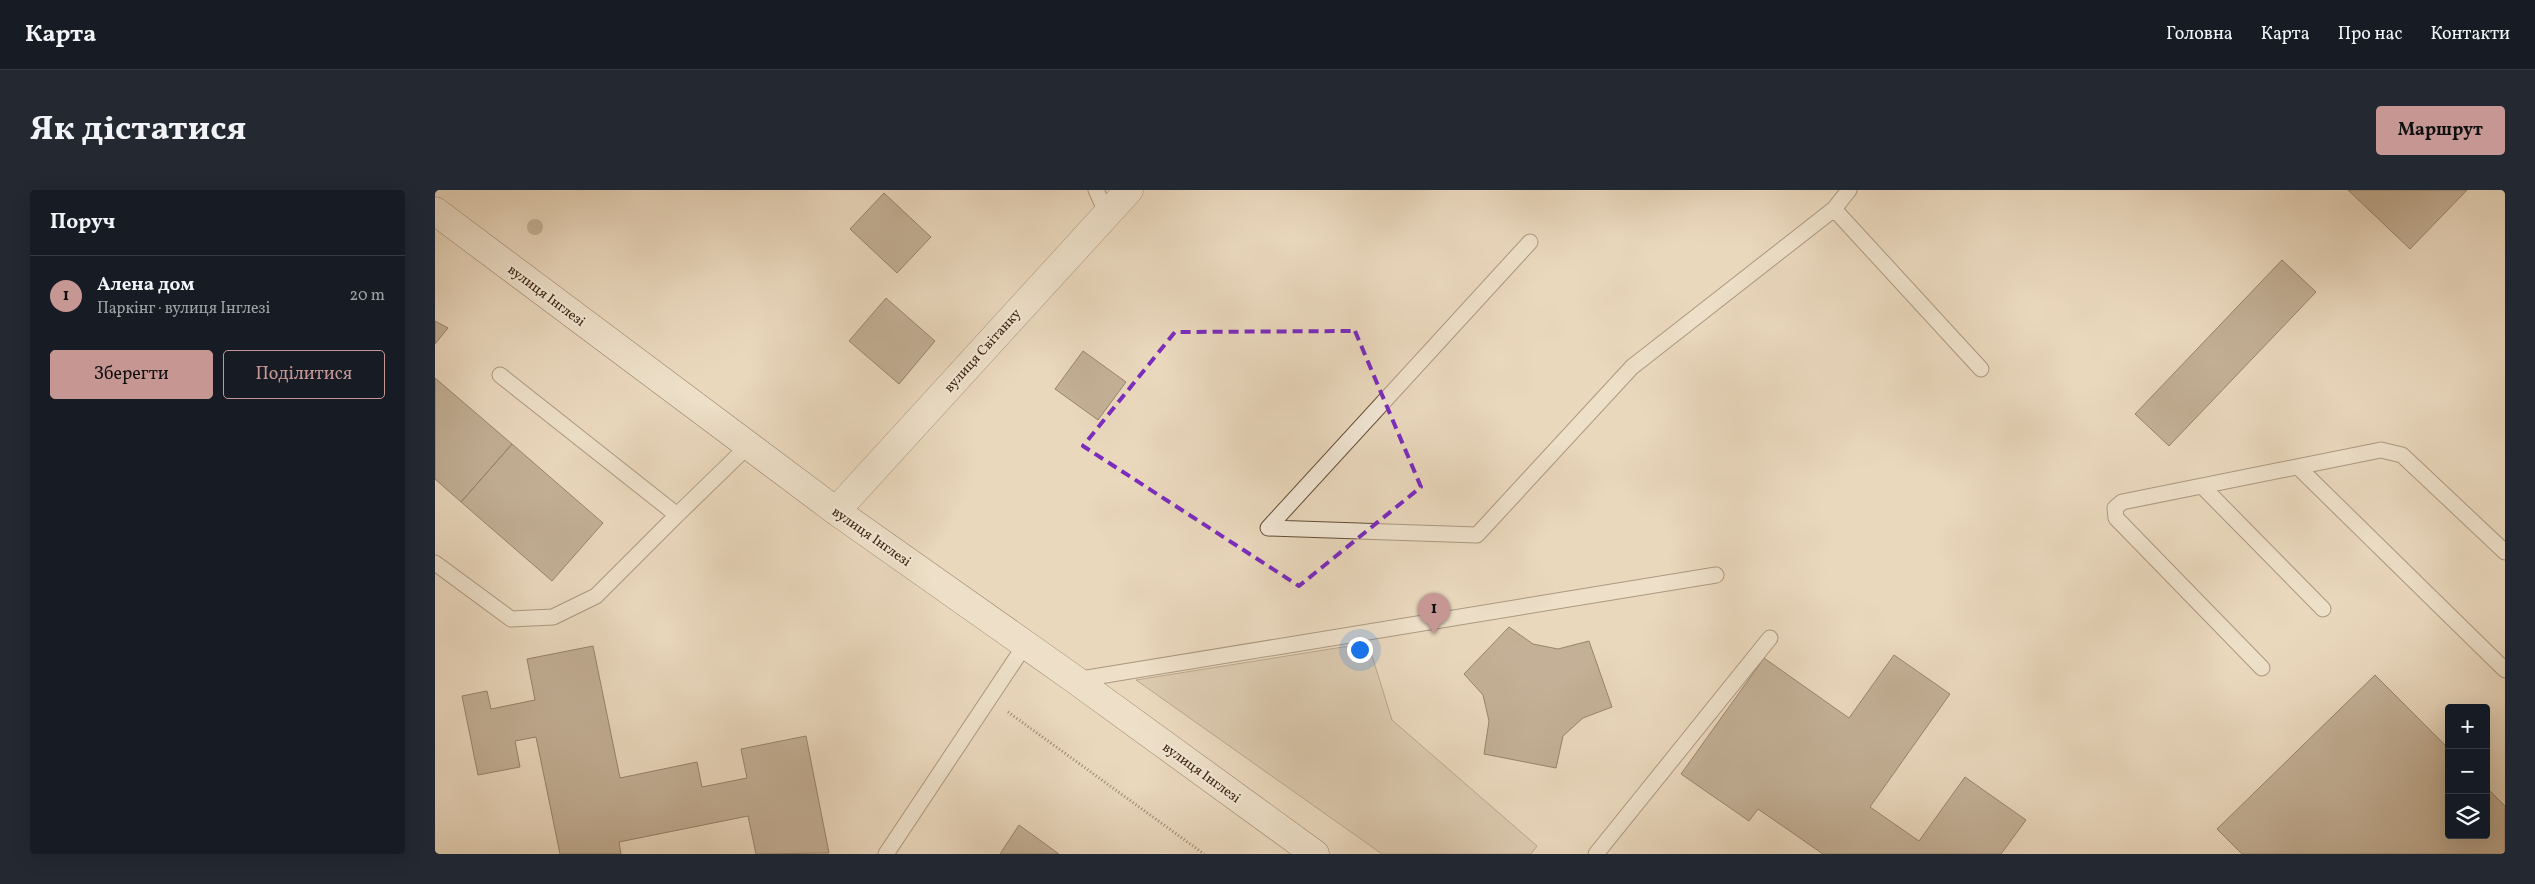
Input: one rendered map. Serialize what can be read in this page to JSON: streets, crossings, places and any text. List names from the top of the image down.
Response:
{
  "streets": {
    "main road": ["вулиця Інглезі", "вулиця Світанку"]
  },
  "crossings": [
    ["вулиця Інглезі", "вулиця Світанку"]
  ],
  "page": {
    "header": "Карта",
    "nav": [
      "Головна",
      "Карта",
      "Про нас",
      "Контакти"
    ],
    "title": "Як дістатися",
    "buttons": [
      "Маршрут",
      ["Зберегти", "Поділитися"]
    ],
    "heading": "Поруч",
    "list": [
      {
        "mark": "1",
        "name": "Алена дом",
        "note": "Паркінг · вулиця Інглезі",
        "value": "20 m"
      }
    ],
    "pins": "1",
    "map_buttons": ["+", "−"]
  }
}
